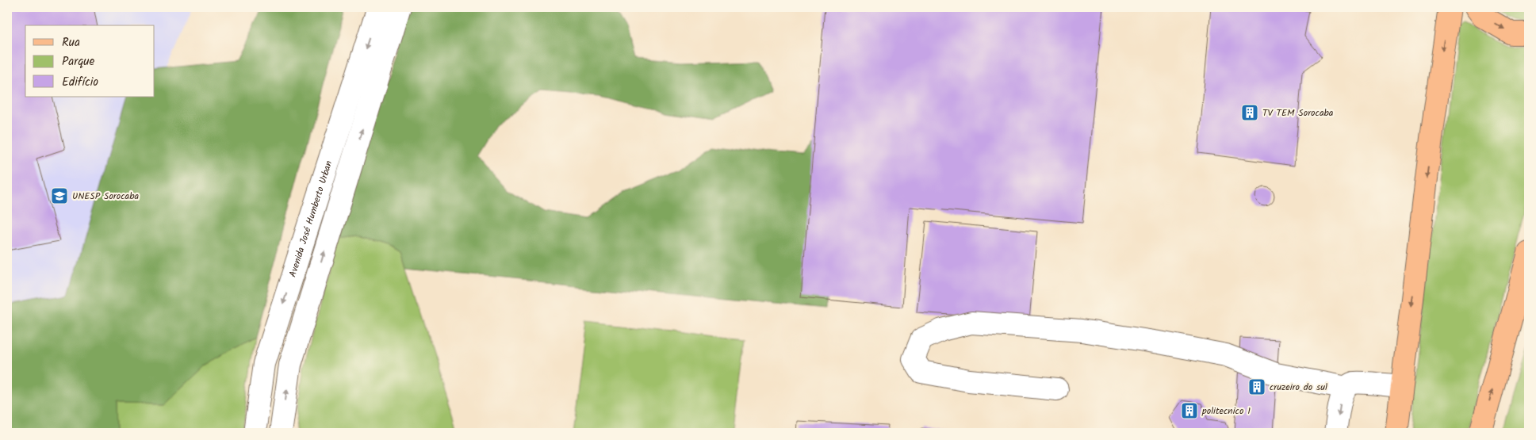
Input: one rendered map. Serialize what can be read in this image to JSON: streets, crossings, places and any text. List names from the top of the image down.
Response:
{
  "streets": {
    "street": ["Avenida José Humberto Urban"]
  },
  "places": {
    "building": ["TV TEM Sorocaba", "cruzeiro do sul", "politecnico 1"],
    "school or university": ["UNESP Sorocaba"]
  },
  "legend": ["Rua", "Parque", "Edifício"]
}
